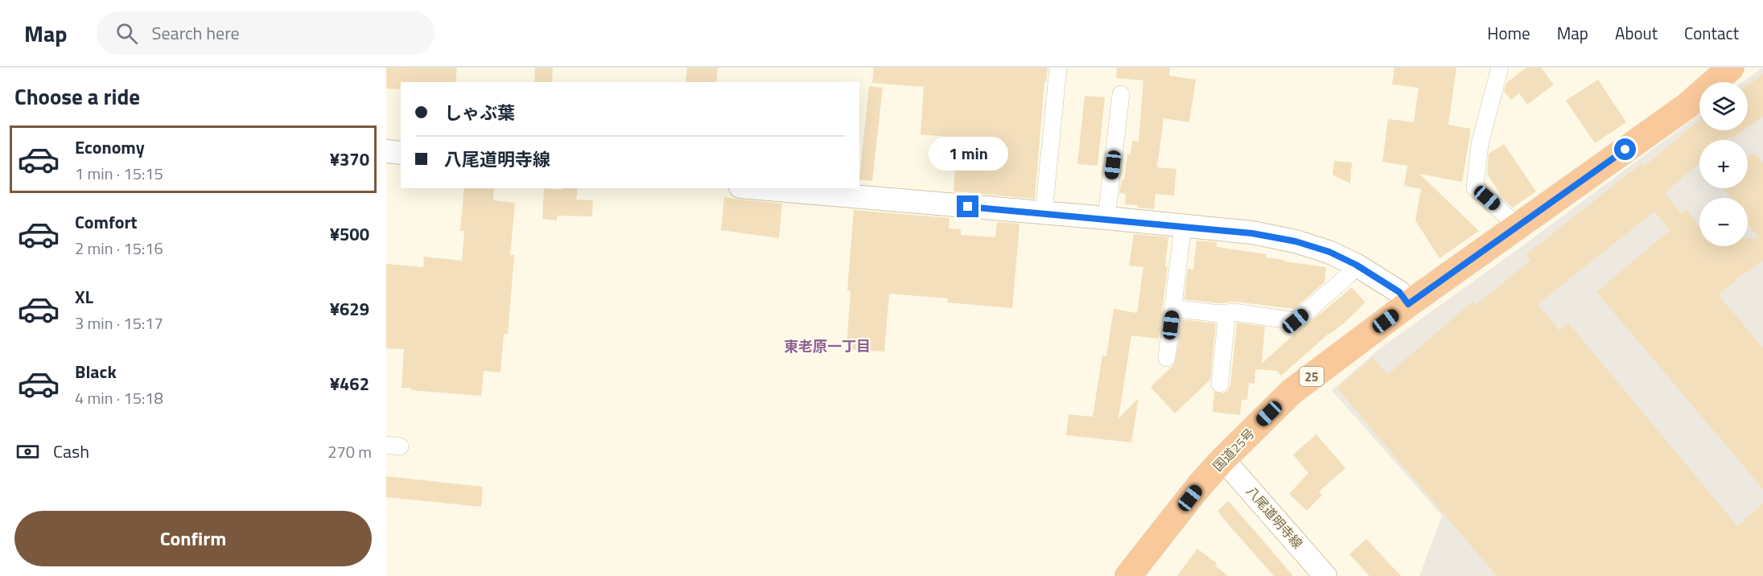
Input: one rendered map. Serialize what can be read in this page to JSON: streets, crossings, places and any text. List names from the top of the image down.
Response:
{
  "streets": {
    "highway": ["25", "国道25号"],
    "main road": ["八尾道明寺線"]
  },
  "crossings": [
    ["国道25号", "八尾道明寺線"]
  ],
  "districts": ["東老原一丁目"],
  "page": {
    "header": "Map",
    "search": "Search here",
    "nav": [
      "Home",
      "Map",
      "About",
      "Contact"
    ],
    "heading": "Choose a ride",
    "map_buttons": ["+", "−"],
    "banner": ["しゃぶ葉", "八尾道明寺線"],
    "list": [
      {
        "name": "Economy",
        "note": "1 min · 15:15",
        "value": "¥370"
      },
      {
        "name": "Comfort",
        "note": "2 min · 15:16",
        "value": "¥500"
      },
      {
        "name": "XL",
        "note": "3 min · 15:17",
        "value": "¥629"
      },
      {
        "name": "Black",
        "note": "4 min · 15:18",
        "value": "¥462"
      }
    ],
    "bubble": "1 min",
    "pay": ["Cash", "270 m"],
    "buttons": "Confirm"
  }
}
